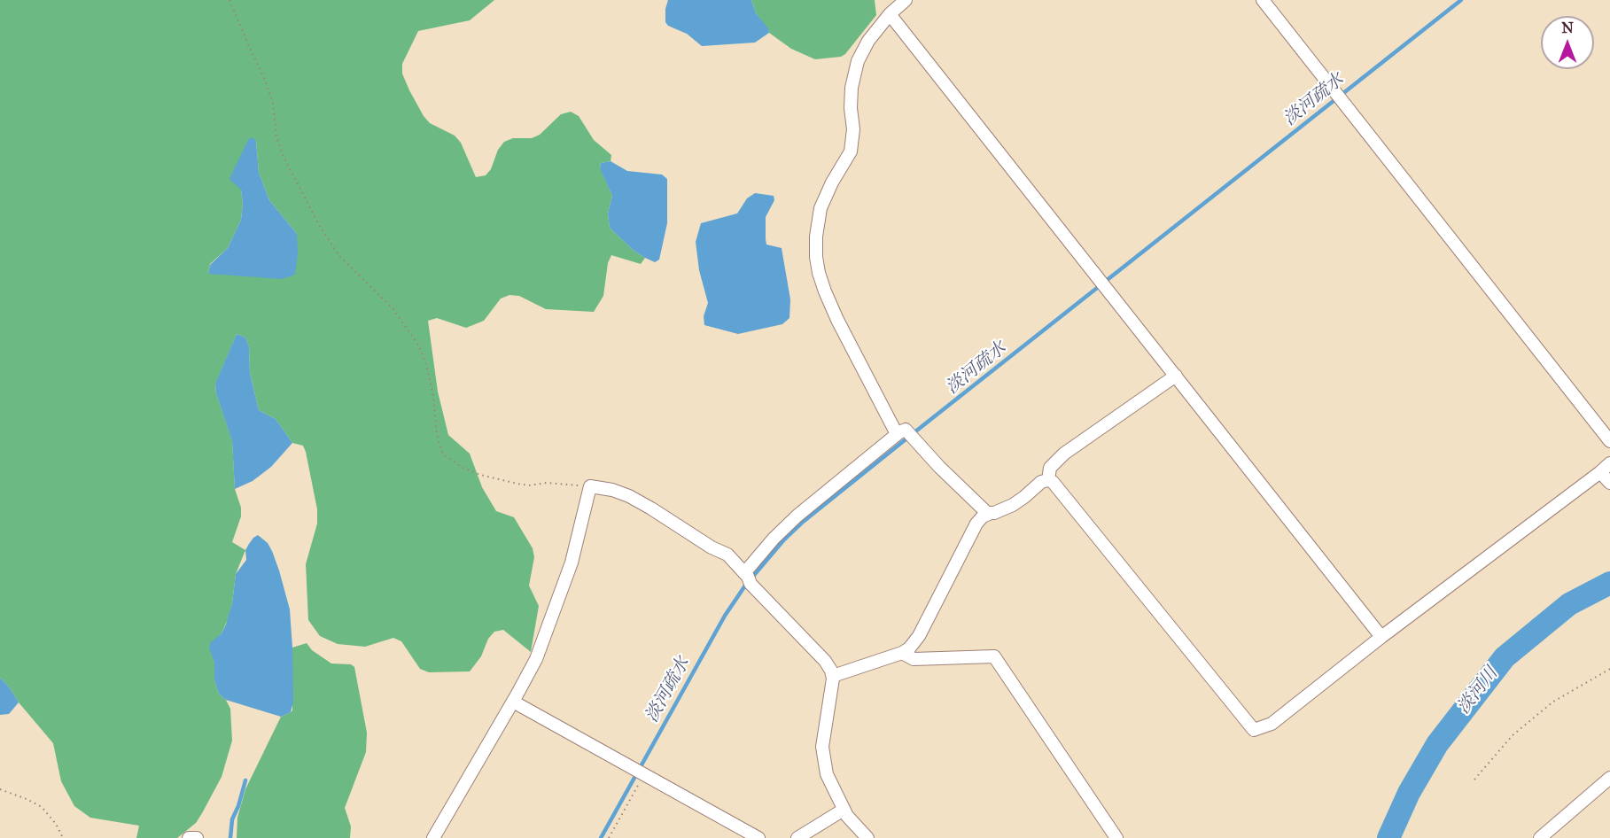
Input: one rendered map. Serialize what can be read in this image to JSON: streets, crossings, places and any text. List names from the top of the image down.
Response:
{
  "water": ["淡河疏水", "淡河川"],
  "north": "top"
}
